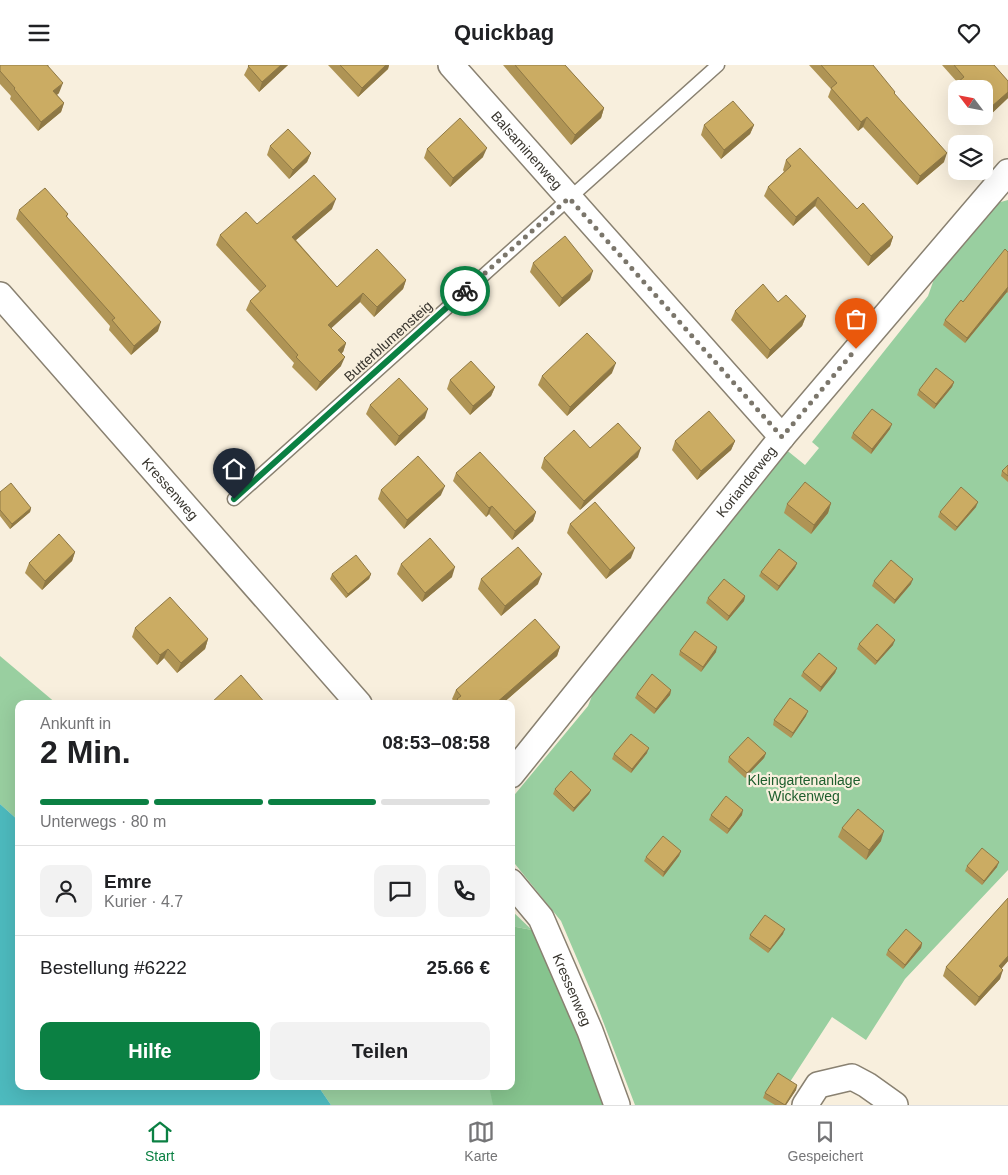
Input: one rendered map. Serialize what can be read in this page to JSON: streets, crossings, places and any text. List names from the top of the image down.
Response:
{
  "streets": {
    "street": ["Balsaminenweg", "Korianderweg", "Kressenweg"],
    "lane": ["Butterblumensteig"]
  },
  "crossings": [
    ["Balsaminenweg", "Butterblumensteig"],
    ["Balsaminenweg", "Korianderweg"]
  ],
  "parks": ["Kleingartenanlage Wickenweg"],
  "north": "top left",
  "page": {
    "header": "Quickbag",
    "heading": ["2 Min.", "Ankunft in", "08:53–08:58"],
    "panel": [
      "Emre",
      "Kurier · 4.7",
      "Bestellung #6222",
      "25.66 €"
    ],
    "bar": "Unterwegs · 80 m",
    "buttons": ["Hilfe", "Teilen"],
    "tabs": ["Start", "Karte", "Gespeichert"]
  }
}
